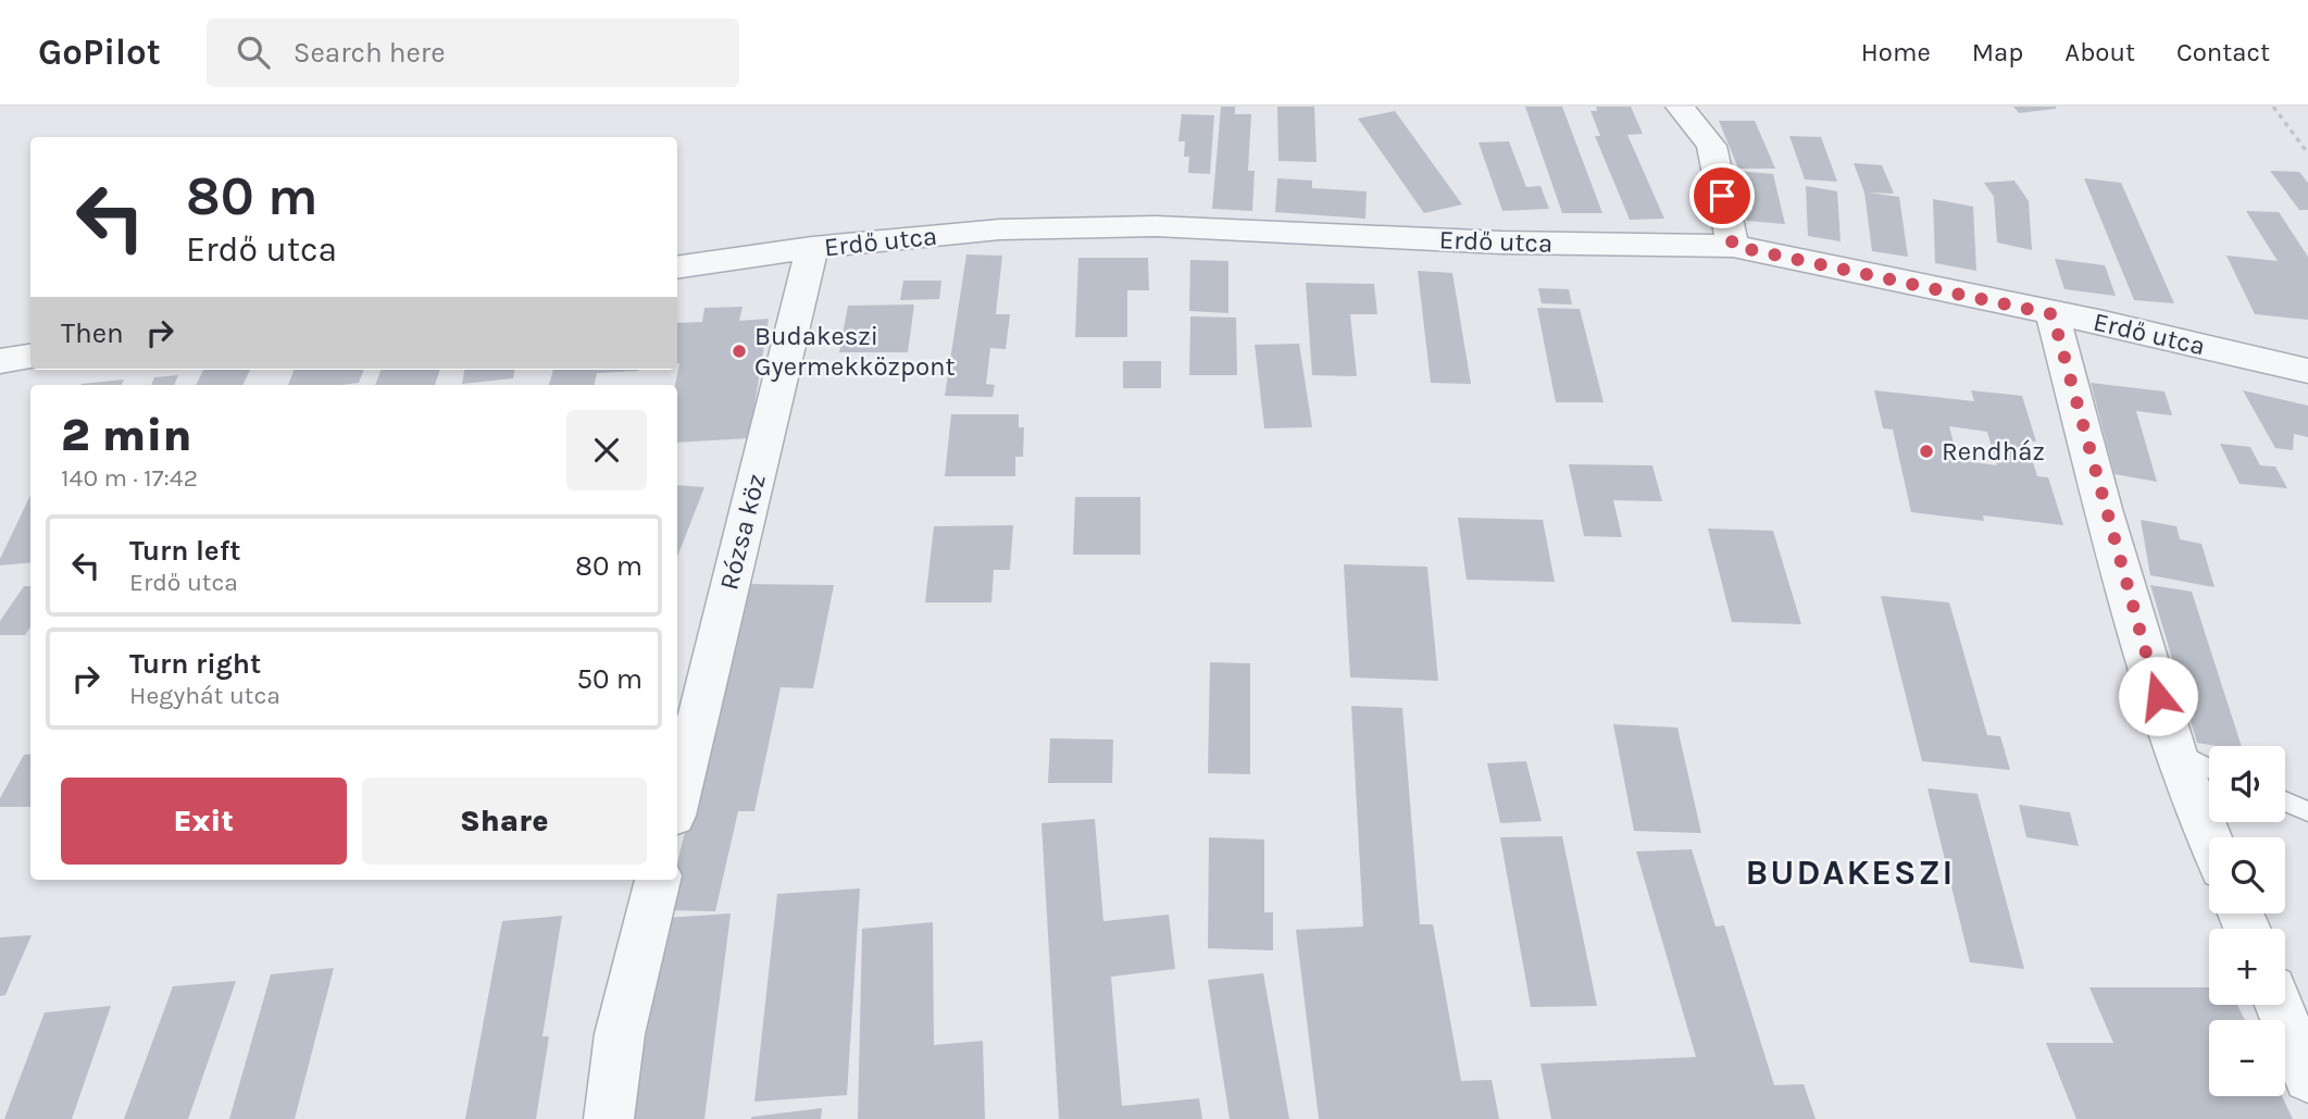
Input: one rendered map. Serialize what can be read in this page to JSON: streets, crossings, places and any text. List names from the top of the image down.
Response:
{
  "streets": {
    "street": ["Erdő utca", "Rózsa köz"]
  },
  "crossings": [
    ["Erdő utca", "Rózsa köz"]
  ],
  "districts": ["BUDAKESZI"],
  "places": ["Budakeszi Gyermekközpont", "Rendház"],
  "page": {
    "header": "GoPilot",
    "search": "Search here",
    "nav": [
      "Home",
      "Map",
      "About",
      "Contact"
    ],
    "turn": ["80 m", "Erdő utca"],
    "then": "Then",
    "heading": ["2 min", "140 m · 17:42"],
    "list": [
      {
        "name": "Turn left",
        "note": "Erdő utca",
        "value": "80 m"
      },
      {
        "name": "Turn right",
        "note": "Hegyhát utca",
        "value": "50 m"
      }
    ],
    "map_buttons": ["+", "−"],
    "buttons": ["Exit", "Share"]
  }
}
